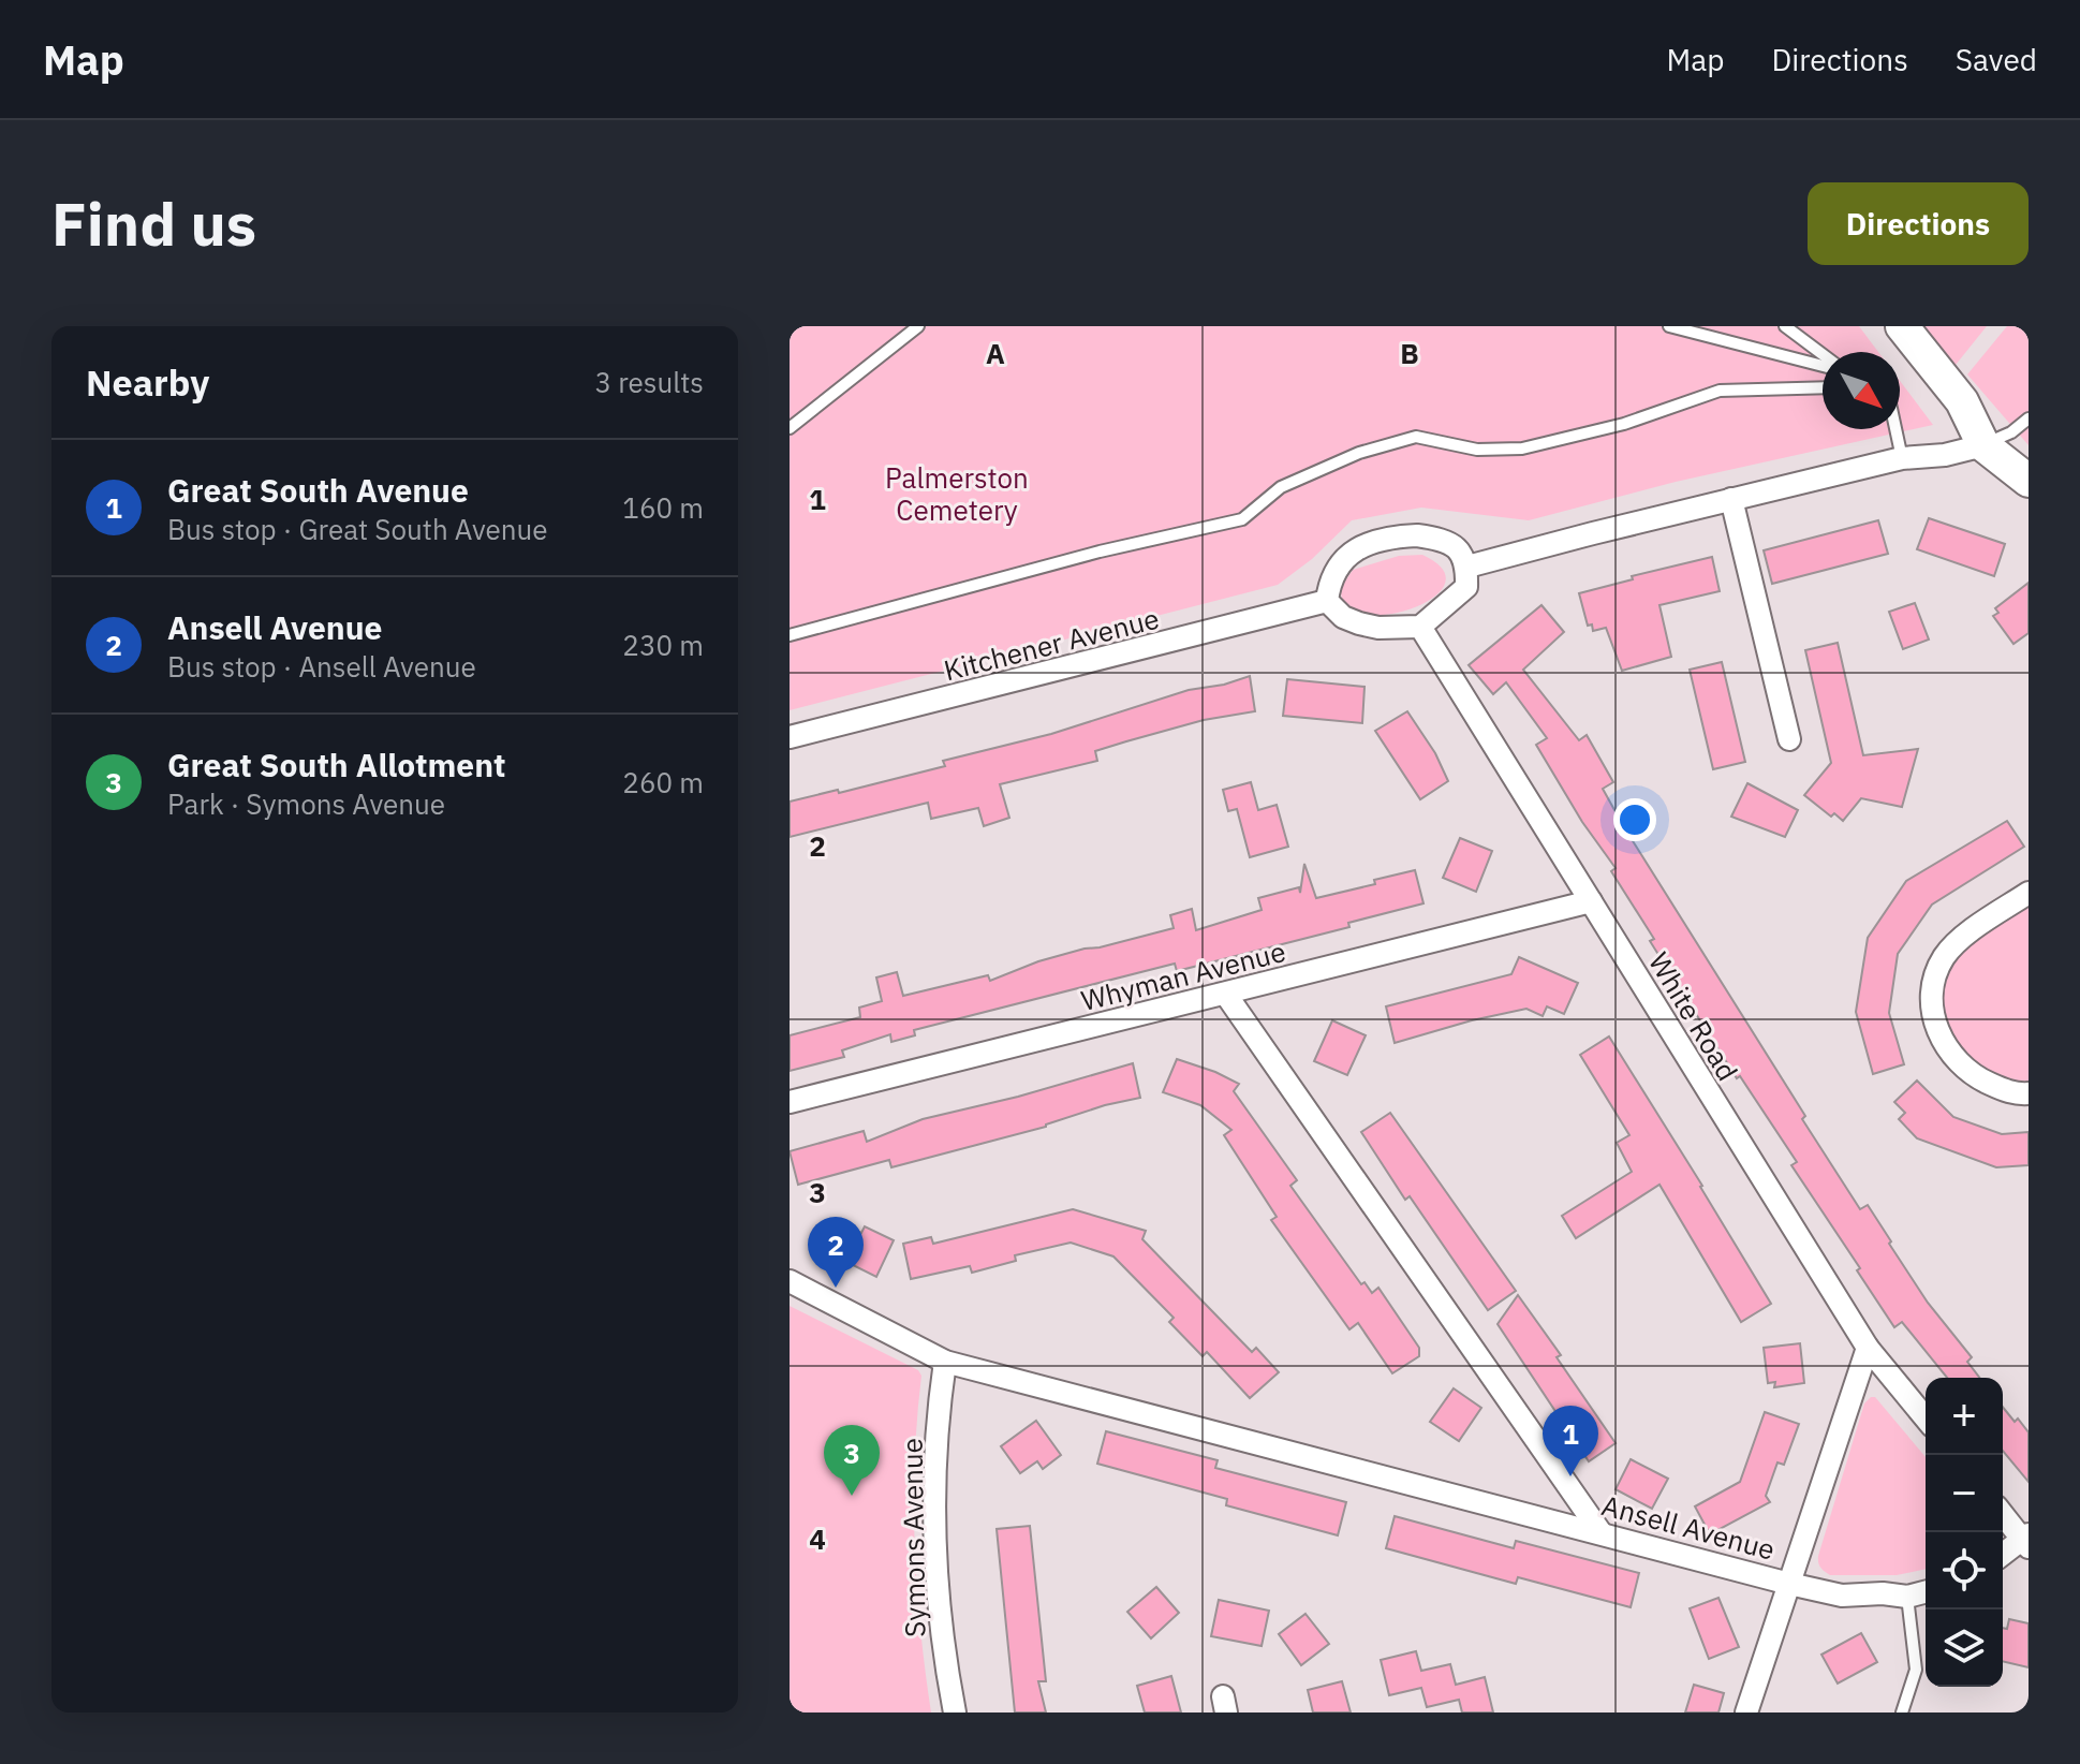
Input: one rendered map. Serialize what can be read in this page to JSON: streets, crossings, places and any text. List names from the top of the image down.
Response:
{
  "streets": {
    "street": [
      "Kitchener Avenue",
      "Whyman Avenue",
      "White Road",
      "Ansell Avenue",
      "Symons Avenue"
    ]
  },
  "crossings": [
    ["Kitchener Avenue", "White Road"],
    ["Whyman Avenue", "White Road"],
    ["Ansell Avenue", "Symons Avenue"]
  ],
  "parks": ["Palmerston Cemetery"],
  "north": "bottom right",
  "page": {
    "header": "Map",
    "nav": ["Map", "Directions", "Saved"],
    "buttons": "Directions",
    "title": "Find us",
    "heading": ["Nearby", "3 results"],
    "list": [
      {
        "mark": "1",
        "name": "Great South Avenue",
        "note": "Bus stop · Great South Avenue",
        "value": "160 m"
      },
      {
        "mark": "2",
        "name": "Ansell Avenue",
        "note": "Bus stop · Ansell Avenue",
        "value": "230 m"
      },
      {
        "mark": "3",
        "name": "Great South Allotment",
        "note": "Park · Symons Avenue",
        "value": "260 m"
      }
    ],
    "pins": ["2", "1", "3"],
    "map_buttons": ["+", "−"]
  },
  "grid": {
    "columns": ["A", "B"],
    "rows": [
      "1",
      "2",
      "3",
      "4"
    ]
  }
}
